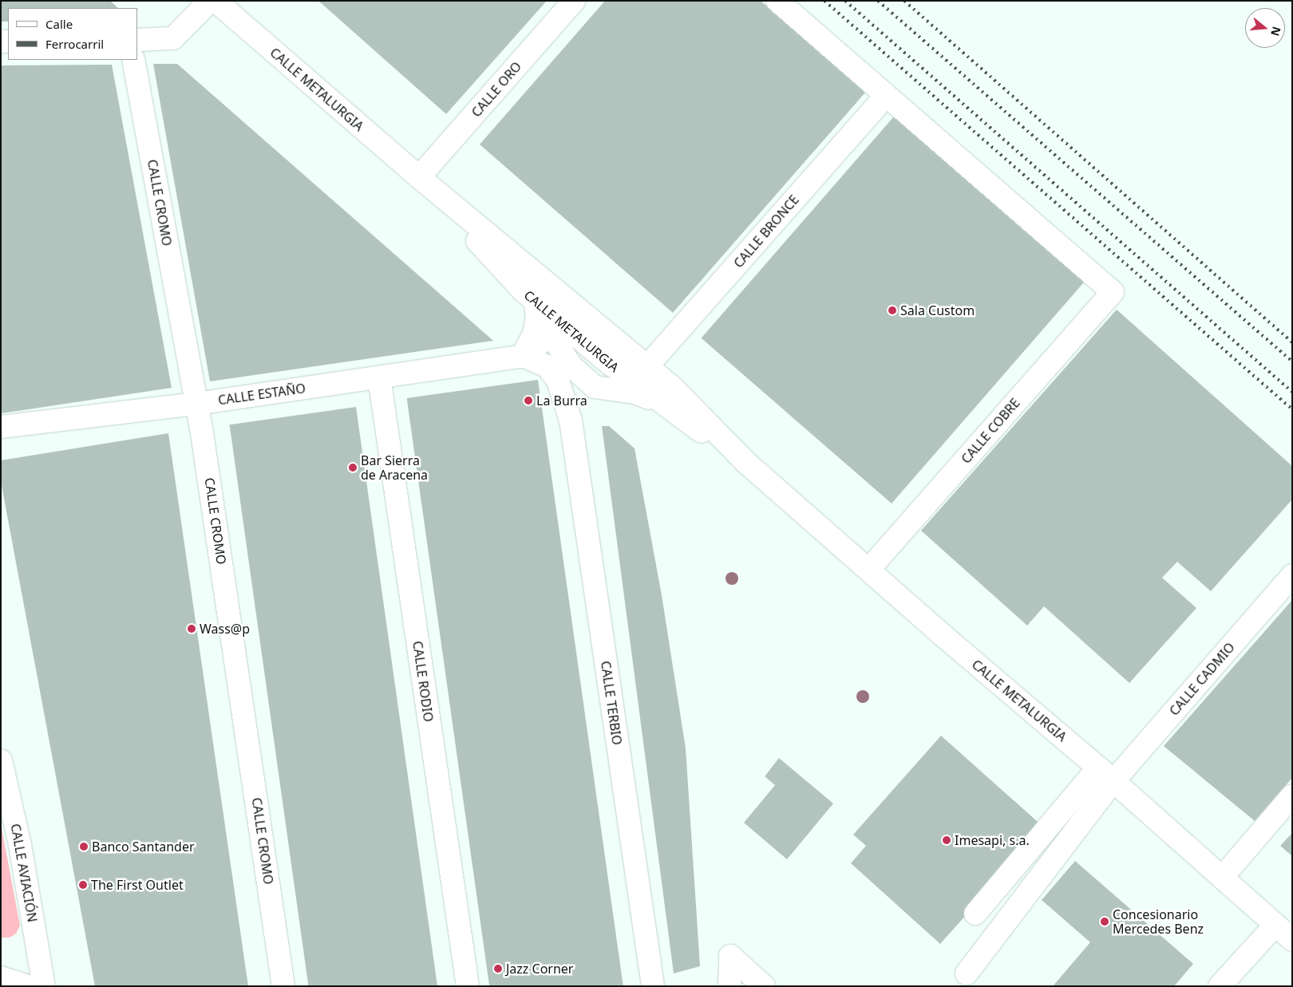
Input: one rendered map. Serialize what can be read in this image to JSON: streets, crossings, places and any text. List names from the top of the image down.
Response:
{
  "streets": {
    "street": [
      "CALLE METALURGIA",
      "CALLE ORO",
      "CALLE CROMO",
      "CALLE BRONCE",
      "CALLE ESTAÑO",
      "CALLE COBRE",
      "CALLE CADMIO",
      "CALLE RODIO",
      "CALLE TERBIO",
      "CALLE AVIACIÓN"
    ]
  },
  "crossings": [
    ["CALLE METALURGIA", "CALLE ORO"],
    ["CALLE METALURGIA", "CALLE BRONCE"],
    ["CALLE METALURGIA", "CALLE COBRE"],
    ["CALLE METALURGIA", "CALLE CADMIO"],
    ["CALLE CROMO", "CALLE ESTAÑO"],
    ["CALLE BRONCE", "CALLE COBRE"],
    ["CALLE ESTAÑO", "CALLE RODIO"],
    ["CALLE ESTAÑO", "CALLE TERBIO"]
  ],
  "places": [
    "Sala Custom",
    "La Burra",
    "Bar Sierra de Aracena",
    "Wass@p",
    "Imesapi, s.a.",
    "Banco Santander",
    "The First Outlet",
    "Concesionario Mercedes Benz",
    "Jazz Corner"
  ],
  "legend": ["Calle", "Ferrocarril"],
  "north": "right"
}
